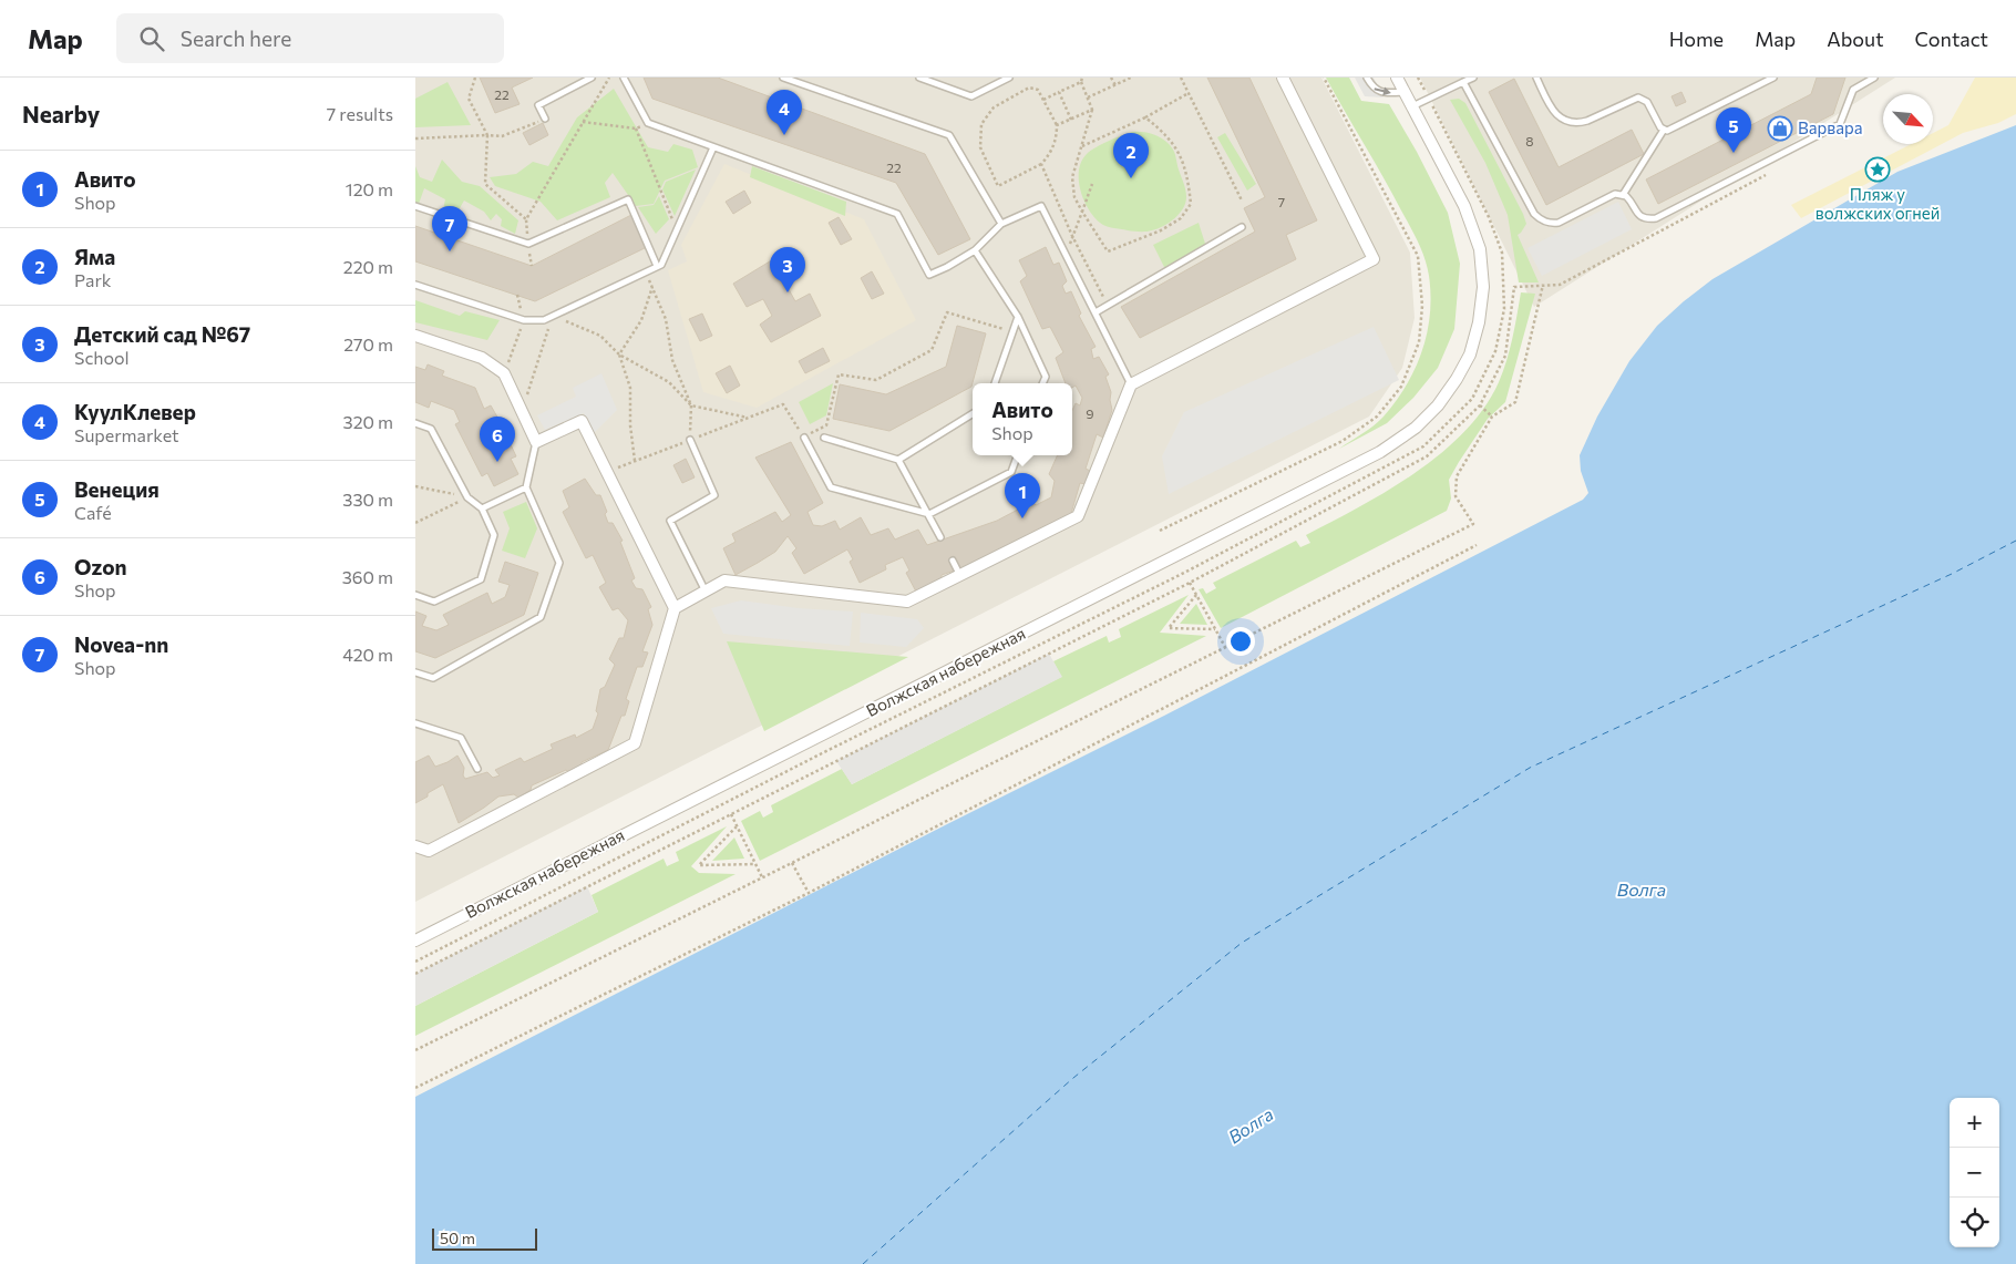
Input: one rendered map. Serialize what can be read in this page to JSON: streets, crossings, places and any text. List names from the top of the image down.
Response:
{
  "streets": {
    "street": ["Волжская набережная"]
  },
  "water": ["Волга"],
  "places": {
    "shop": ["Варвара"],
    "place": ["Пляж у волжских огней"]
  },
  "house_numbers": [
    "22",
    "8",
    "22",
    "7",
    "9"
  ],
  "scale_bar": "50 m",
  "north": "bottom right",
  "page": {
    "header": "Map",
    "search": "Search here",
    "nav": [
      "Home",
      "Map",
      "About",
      "Contact"
    ],
    "heading": ["Nearby", "7 results"],
    "pins": [
      "4",
      "5",
      "2",
      "7",
      "3",
      "6",
      "1"
    ],
    "list": [
      {
        "mark": "1",
        "name": "Авито",
        "note": "Shop",
        "value": "120 m"
      },
      {
        "mark": "2",
        "name": "Яма",
        "note": "Park",
        "value": "220 m"
      },
      {
        "mark": "3",
        "name": "Детский сад №67",
        "note": "School",
        "value": "270 m"
      },
      {
        "mark": "4",
        "name": "КуулКлевер",
        "note": "Supermarket",
        "value": "320 m"
      },
      {
        "mark": "5",
        "name": "Венеция",
        "note": "Café",
        "value": "330 m"
      },
      {
        "mark": "6",
        "name": "Ozon",
        "note": "Shop",
        "value": "360 m"
      },
      {
        "mark": "7",
        "name": "Novea-nn",
        "note": "Shop",
        "value": "420 m"
      }
    ],
    "popup": ["Авито", "Shop"],
    "map_buttons": ["+", "−"],
    "scale": "50 m"
  }
}
